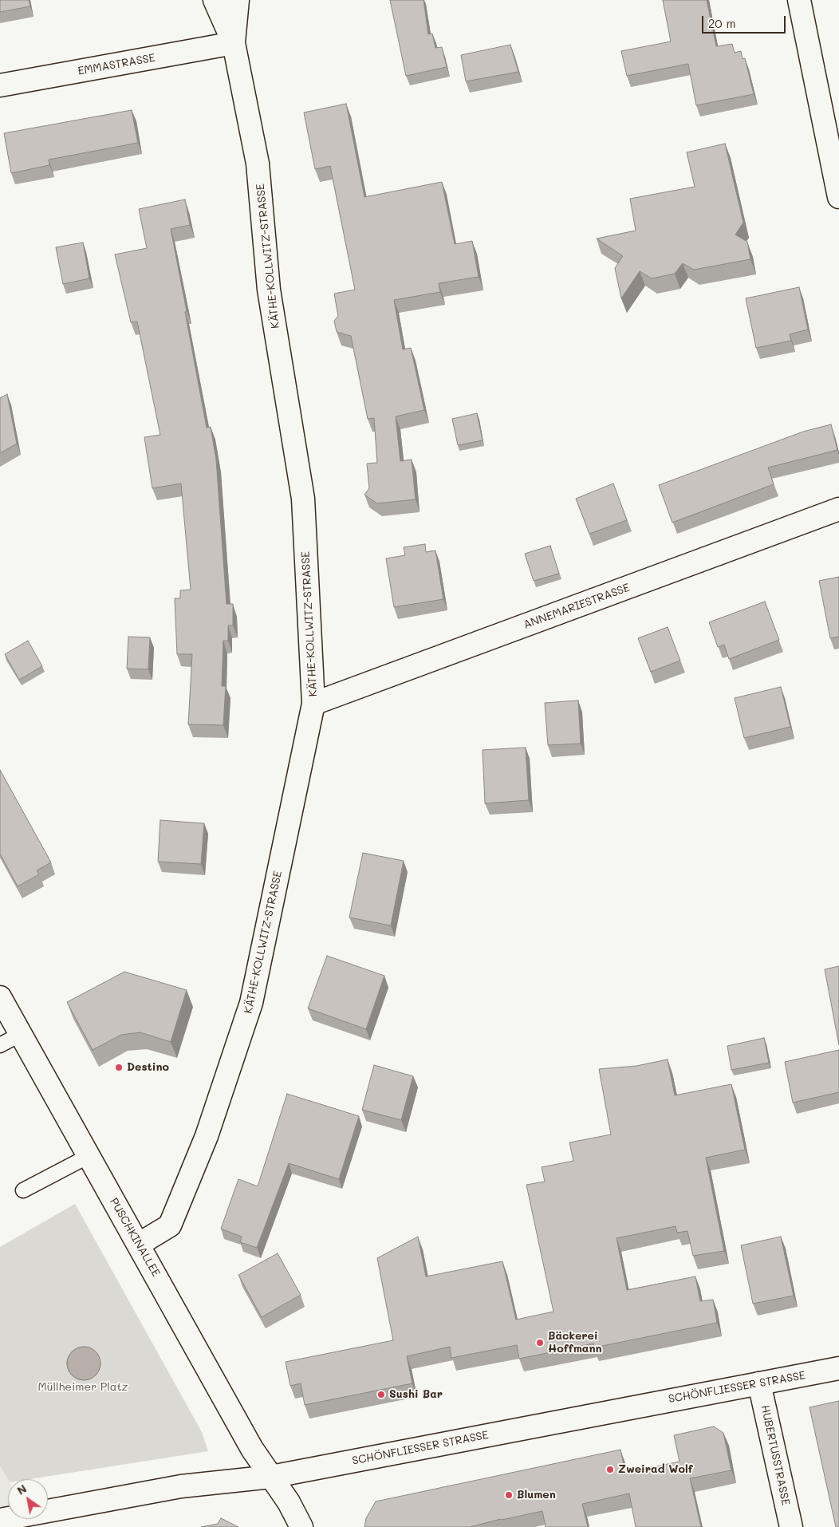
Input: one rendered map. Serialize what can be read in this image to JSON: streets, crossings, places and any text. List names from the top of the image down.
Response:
{
  "streets": {
    "street": [
      "EMMASTRASSE",
      "KÄTHE-KOLLWITZ-STRASSE",
      "ANNEMARIESTRASSE",
      "PUSCHKINALLEE",
      "SCHÖNFLIESSER STRASSE",
      "HUBERTUSSTRASSE"
    ]
  },
  "crossings": [
    ["EMMASTRASSE", "KÄTHE-KOLLWITZ-STRASSE"],
    ["KÄTHE-KOLLWITZ-STRASSE", "ANNEMARIESTRASSE"],
    ["KÄTHE-KOLLWITZ-STRASSE", "PUSCHKINALLEE"],
    ["PUSCHKINALLEE", "SCHÖNFLIESSER STRASSE"],
    ["SCHÖNFLIESSER STRASSE", "HUBERTUSSTRASSE"]
  ],
  "parks": ["Müllheimer Platz"],
  "places": [
    "Destino",
    "Bäckerei Hoffmann",
    "Sushi Bar",
    "Zweirad Wolf",
    "Blumen"
  ],
  "scale_bar": "20 m",
  "north": "top left"
}
